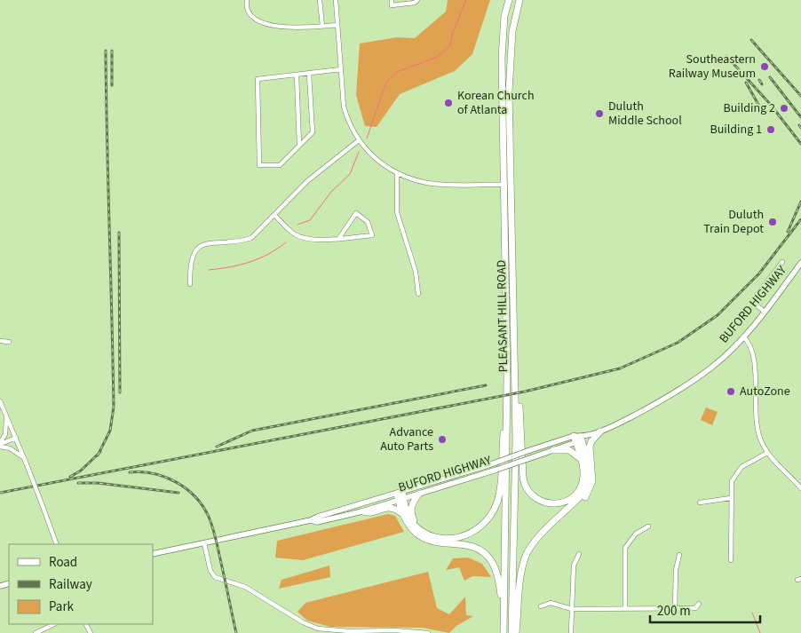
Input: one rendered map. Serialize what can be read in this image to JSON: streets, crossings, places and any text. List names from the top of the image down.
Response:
{
  "streets": {
    "highway": ["PLEASANT HILL ROAD"],
    "main road": ["BUFORD HIGHWAY"]
  },
  "places": [
    "Southeastern Railway Museum",
    "Korean Church of Atlanta",
    "Building 2",
    "Duluth Middle School",
    "Building 1",
    "Duluth Train Depot",
    "AutoZone",
    "Advance Auto Parts"
  ],
  "legend": ["Road", "Railway", "Park"],
  "scale_bar": "200 m"
}
